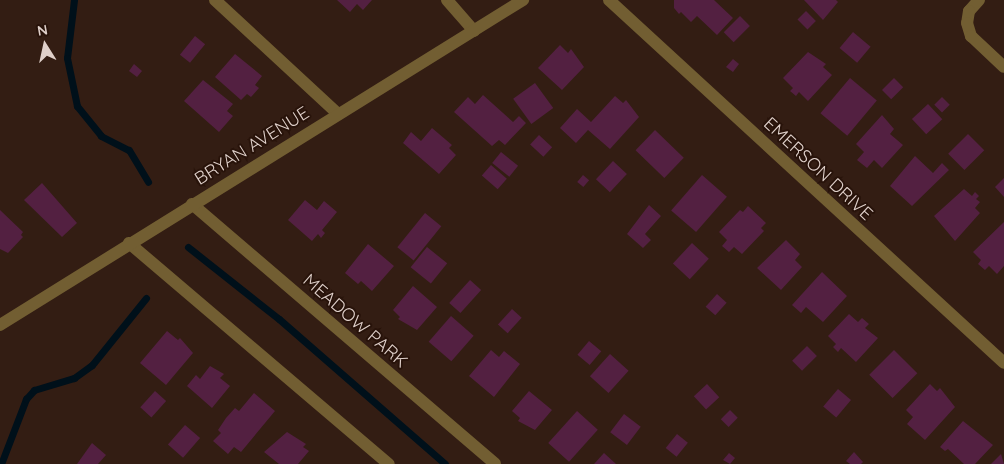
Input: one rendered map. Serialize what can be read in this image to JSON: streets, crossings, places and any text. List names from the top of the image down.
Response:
{
  "streets": {
    "street": ["BRYAN AVENUE", "EMERSON DRIVE", "MEADOW PARK"]
  },
  "crossings": [
    ["BRYAN AVENUE", "MEADOW PARK"]
  ],
  "north": "top"
}
